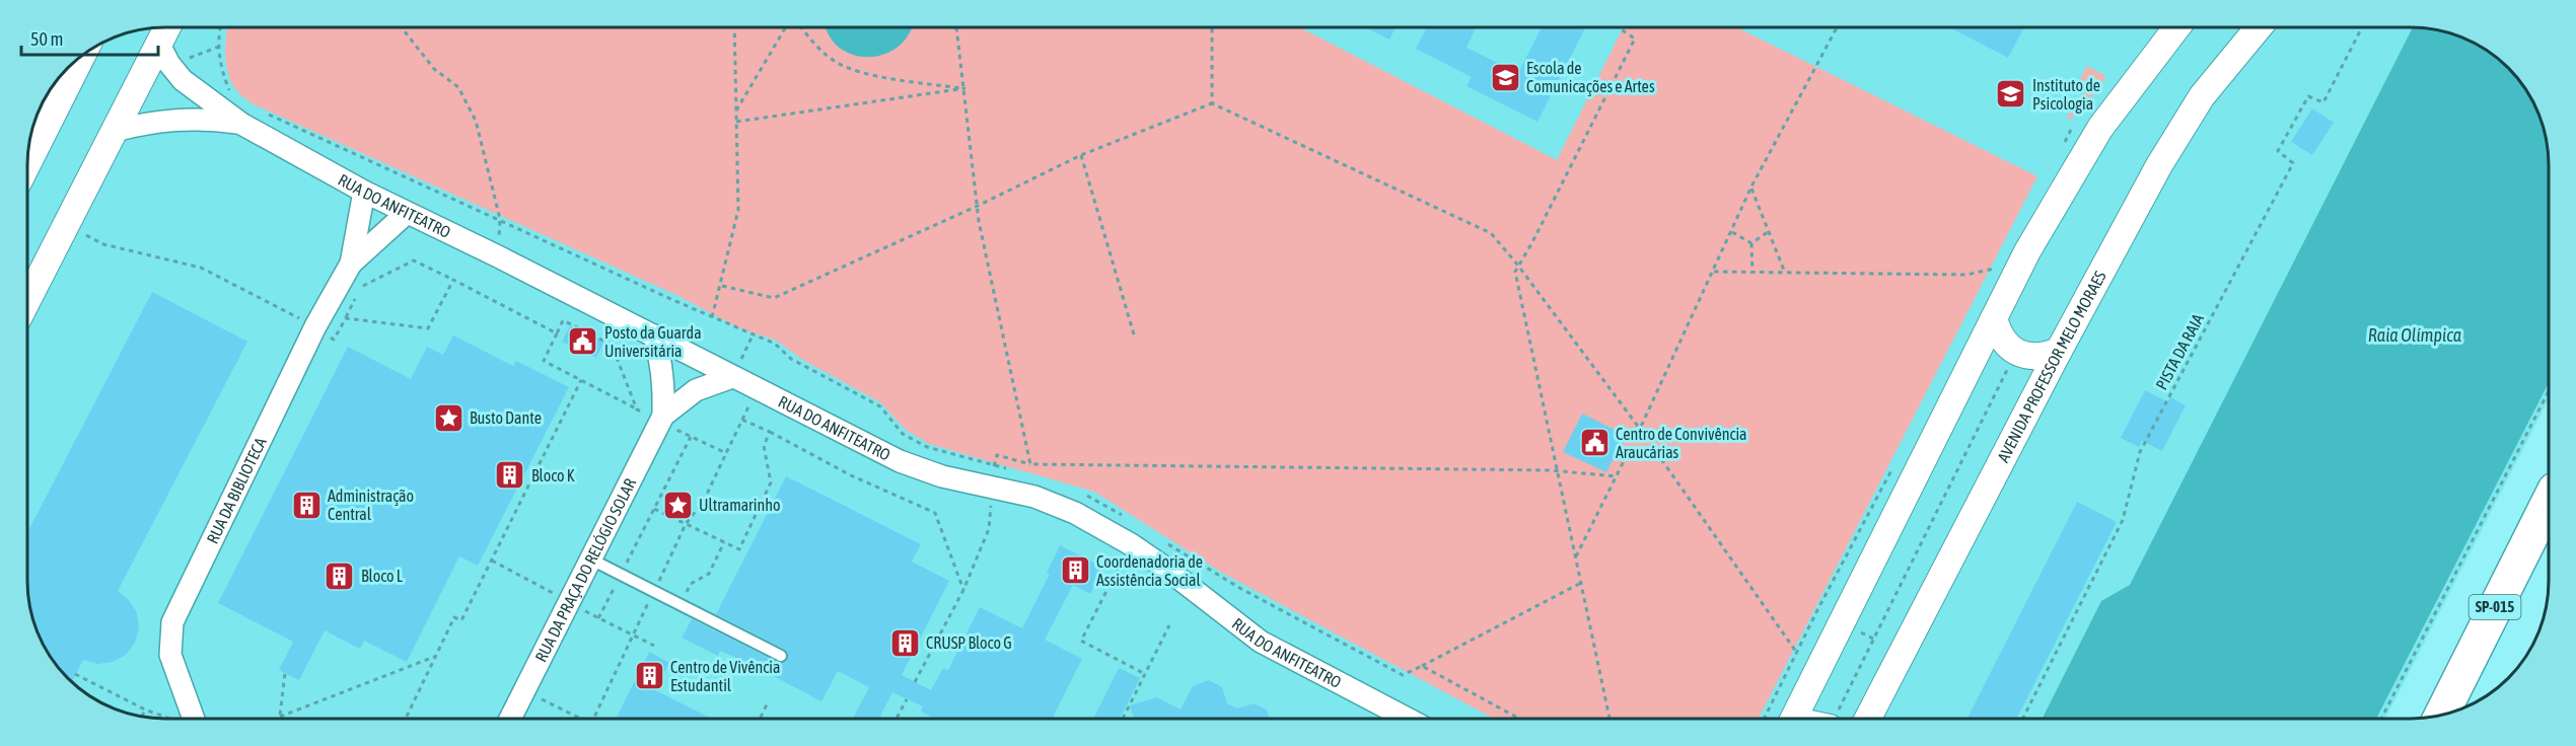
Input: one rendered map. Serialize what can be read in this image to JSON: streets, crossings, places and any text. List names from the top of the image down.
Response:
{
  "streets": {
    "highway": ["SP-015"],
    "street": [
      "RUA DO ANFITEATRO",
      "AVENIDA PROFESSOR MELO MORAES",
      "RUA DA BIBLIOTECA",
      "RUA DA PRAÇA DO RELÓGIO SOLAR"
    ],
    "path": ["PISTA DA RAIA"]
  },
  "crossings": [
    ["RUA DO ANFITEATRO", "RUA DA BIBLIOTECA"],
    ["RUA DO ANFITEATRO", "RUA DA PRAÇA DO RELÓGIO SOLAR"]
  ],
  "water": ["Raia Olímpica"],
  "places": {
    "school or university": ["Escola de Comunicações e Artes", "Instituto de Psicologia"],
    "public building": ["Posto da Guarda Universitária", "Centro de Convivência Araucárias"],
    "place": ["Busto Dante", "Ultramarinho"],
    "building": [
      "Bloco K",
      "Administração Central",
      "Coordenadoria de Assistência Social",
      "Bloco L",
      "CRUSP Bloco G",
      "Centro de Vivência Estudantil"
    ]
  },
  "scale_bar": "50 m"
}
